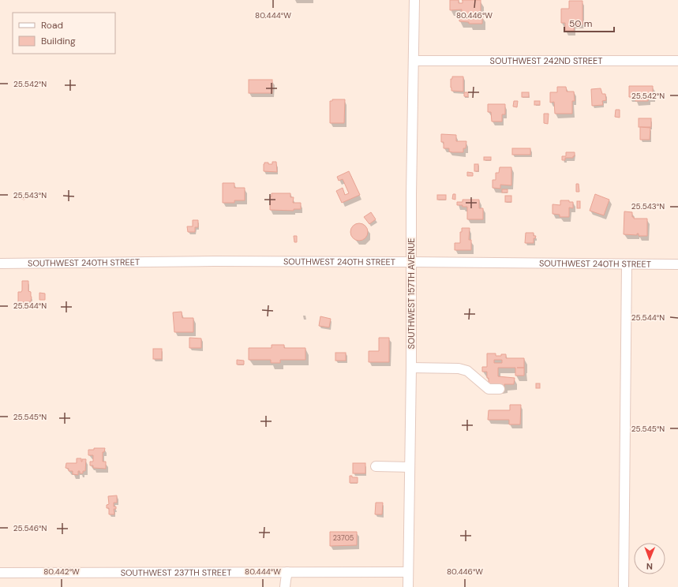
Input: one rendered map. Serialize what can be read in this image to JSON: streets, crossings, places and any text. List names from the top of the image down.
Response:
{
  "streets": {
    "street": [
      "SOUTHWEST 242ND STREET",
      "SOUTHWEST 240TH STREET",
      "SOUTHWEST 157TH AVENUE",
      "SOUTHWEST 237TH STREET"
    ]
  },
  "crossings": [
    ["SOUTHWEST 242ND STREET", "SOUTHWEST 157TH AVENUE"],
    ["SOUTHWEST 240TH STREET", "SOUTHWEST 157TH AVENUE"],
    ["SOUTHWEST 157TH AVENUE", "SOUTHWEST 237TH STREET"]
  ],
  "house_numbers": ["23705"],
  "legend": ["Road", "Building"],
  "scale_bar": "50 m",
  "north": "bottom",
  "coordinates": [
    "80.444°W",
    "80.446°W",
    "25.542°N",
    "25.543°N",
    "25.544°N",
    "25.545°N",
    "25.546°N",
    "80.442°W"
  ]
}
